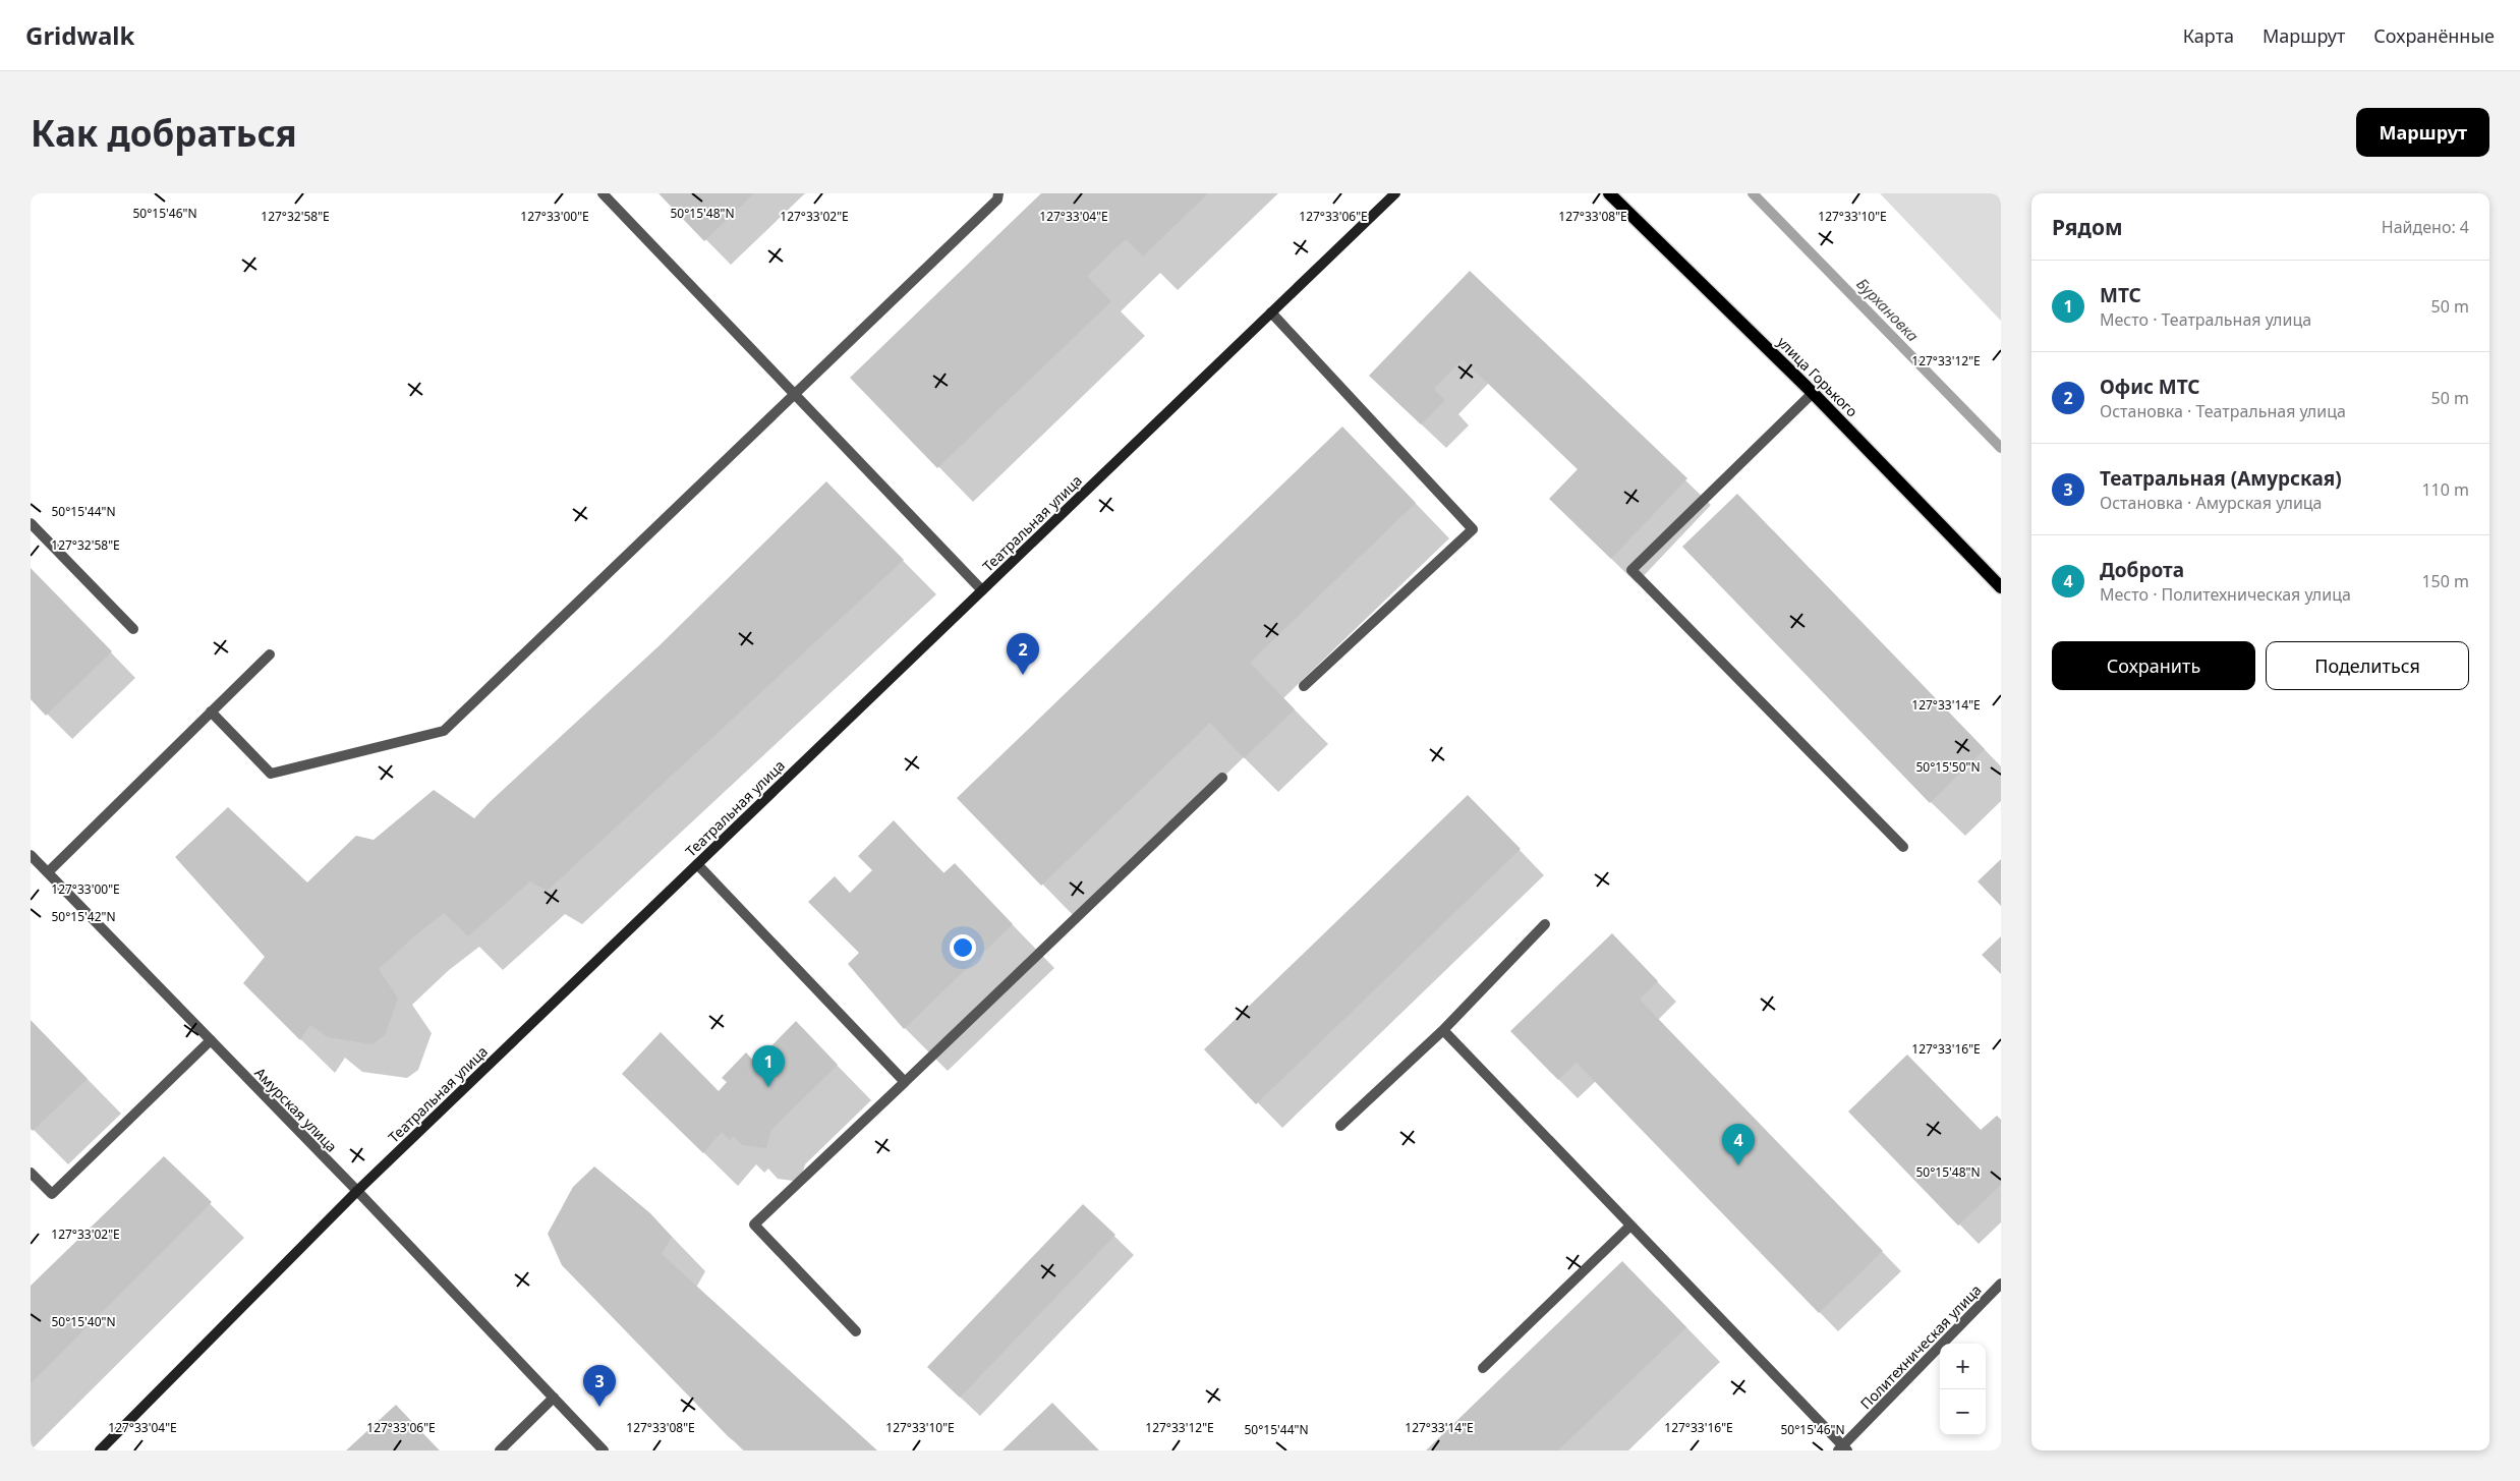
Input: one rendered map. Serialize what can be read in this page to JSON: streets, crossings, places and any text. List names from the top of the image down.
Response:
{
  "streets": {
    "main road": ["улица Горького", "Театральная улица"],
    "street": ["Амурская улица", "Политехническая улица"]
  },
  "crossings": [
    ["Театральная улица", "Амурская улица"]
  ],
  "water": ["Бурхановка"],
  "page": {
    "header": "Gridwalk",
    "nav": ["Карта", "Маршрут", "Сохранённые"],
    "buttons": [
      "Маршрут",
      ["Сохранить", "Поделиться"]
    ],
    "title": "Как добраться",
    "heading": ["Рядом", "Найдено: 4"],
    "list": [
      {
        "mark": "1",
        "name": "МТС",
        "note": "Место · Театральная улица",
        "value": "50 m"
      },
      {
        "mark": "2",
        "name": "Офис МТС",
        "note": "Остановка · Театральная улица",
        "value": "50 m"
      },
      {
        "mark": "3",
        "name": "Театральная (Амурская)",
        "note": "Остановка · Амурская улица",
        "value": "110 m"
      },
      {
        "mark": "4",
        "name": "Доброта",
        "note": "Место · Политехническая улица",
        "value": "150 m"
      }
    ],
    "pins": [
      "2",
      "1",
      "4",
      "3"
    ],
    "map_buttons": ["+", "−"]
  },
  "coordinates": [
    "50°15'46\"N",
    "50°15'48\"N",
    "127°32'58\"E",
    "127°33'00\"E",
    "127°33'02\"E",
    "127°33'04\"E",
    "127°33'06\"E",
    "127°33'08\"E",
    "127°33'10\"E",
    "127°33'12\"E",
    "50°15'44\"N",
    "127°33'14\"E",
    "50°15'50\"N",
    "50°15'42\"N",
    "127°33'16\"E",
    "50°15'40\"N"
  ]
}
